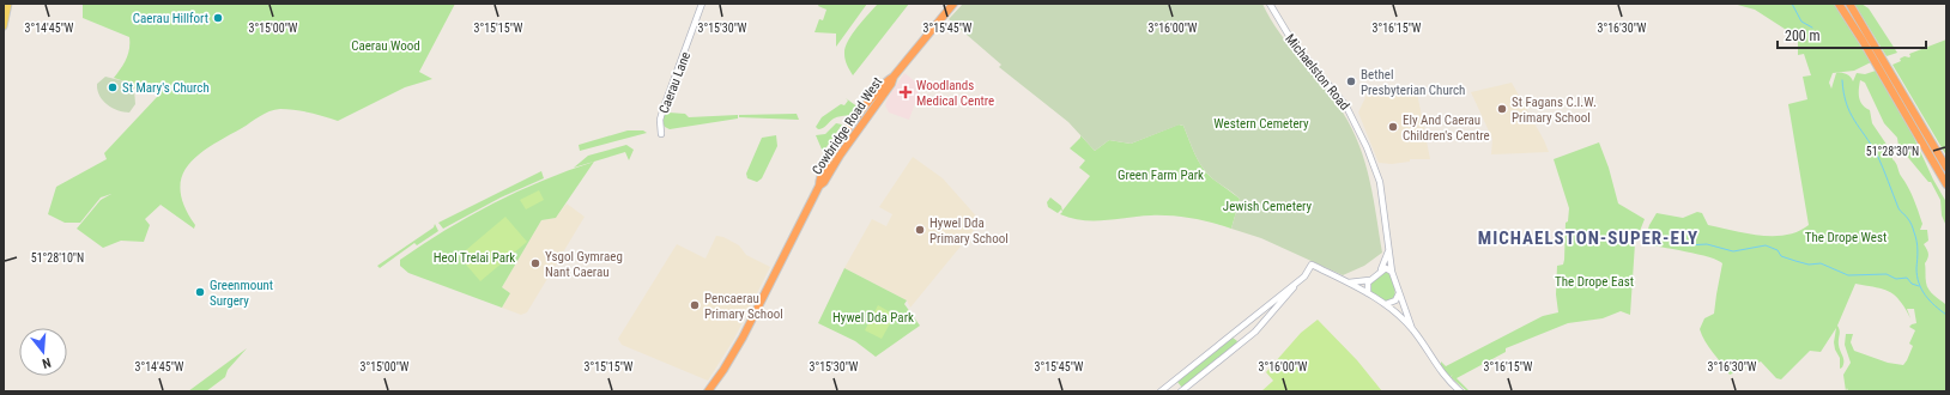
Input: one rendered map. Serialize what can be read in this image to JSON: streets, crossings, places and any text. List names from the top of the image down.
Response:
{
  "streets": {
    "highway": ["Cowbridge Road West"],
    "street": ["Michaelston Road", "Caerau Lane"]
  },
  "districts": ["MICHAELSTON-SUPER-ELY"],
  "parks": [
    "Caerau Wood",
    "Western Cemetery",
    "Green Farm Park",
    "Jewish Cemetery",
    "The Drope West",
    "Heol Trelai Park",
    "The Drope East",
    "Hywel Dda Park"
  ],
  "places": {
    "other": [
      "Caerau Hillfort",
      "Bethel Presbyterian Church",
      "St Mary's Church",
      "St Fagans C.I.W. Primary School",
      "Ely And Caerau Children's Centre",
      "Hywel Dda Primary School",
      "Ysgol Gymraeg Nant Caerau",
      "Greenmount Surgery",
      "Pencaerau Primary School"
    ],
    "health": ["Woodlands Medical Centre"]
  },
  "scale_bar": "200 m",
  "north": "bottom",
  "coordinates": [
    "3°14'45\"W",
    "3°15'00\"W",
    "3°15'15\"W",
    "3°15'30\"W",
    "3°15'45\"W",
    "3°16'00\"W",
    "3°16'15\"W",
    "3°16'30\"W",
    "51°28'30\"N",
    "51°28'10\"N"
  ]
}
